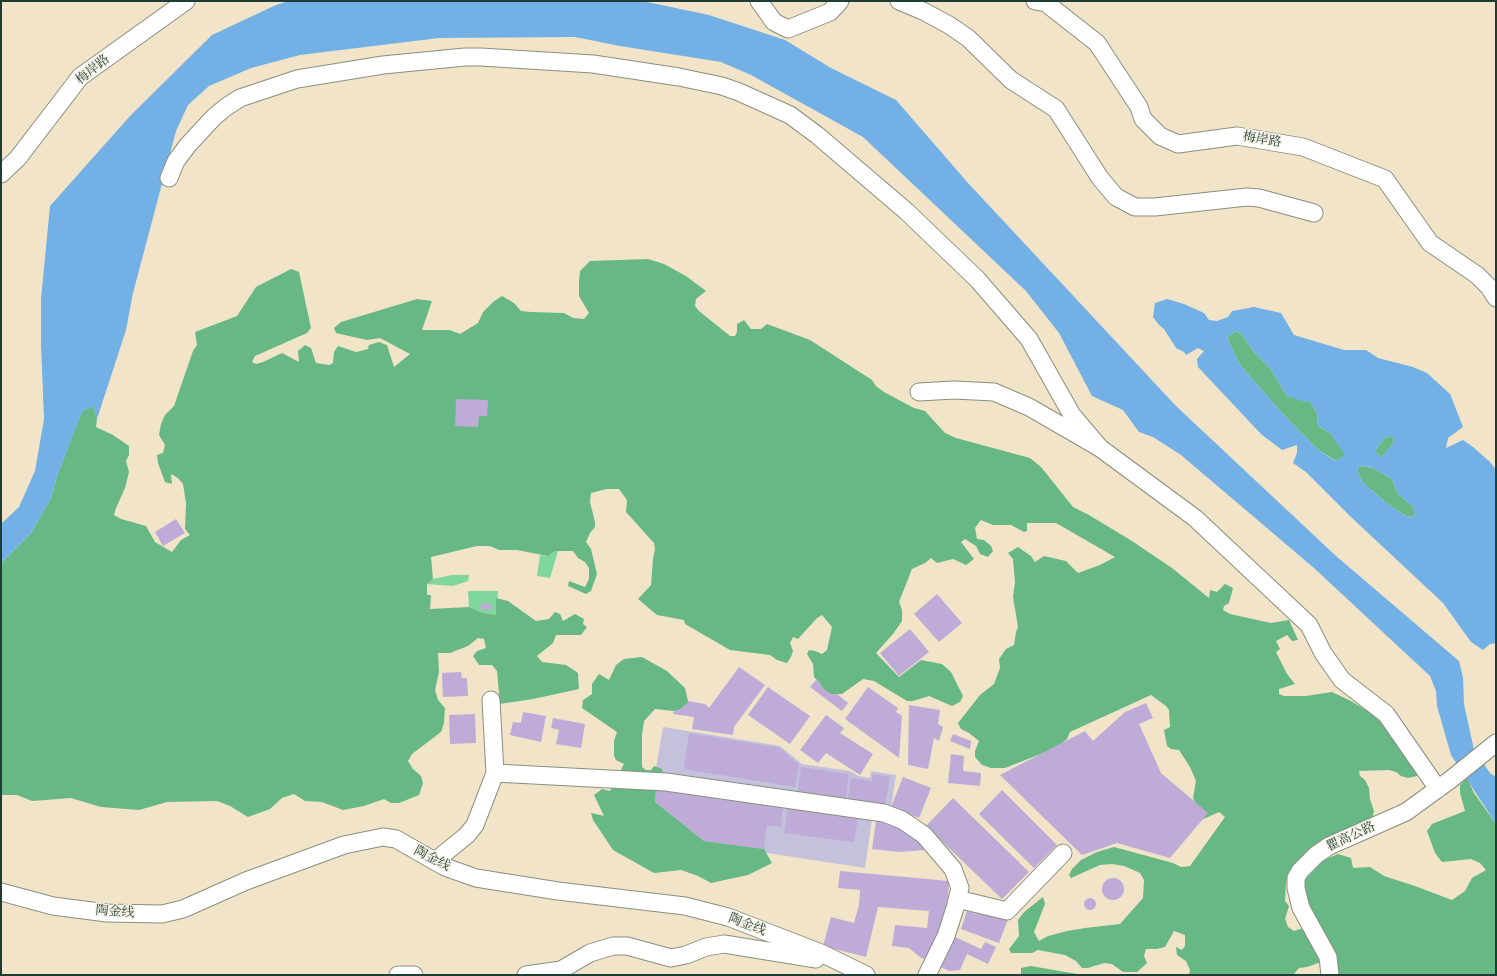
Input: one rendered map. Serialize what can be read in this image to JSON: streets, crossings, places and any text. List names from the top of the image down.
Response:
{
  "streets": {
    "street": ["梅岸路", "瞿高公路", "陶金线"]
  }
}
